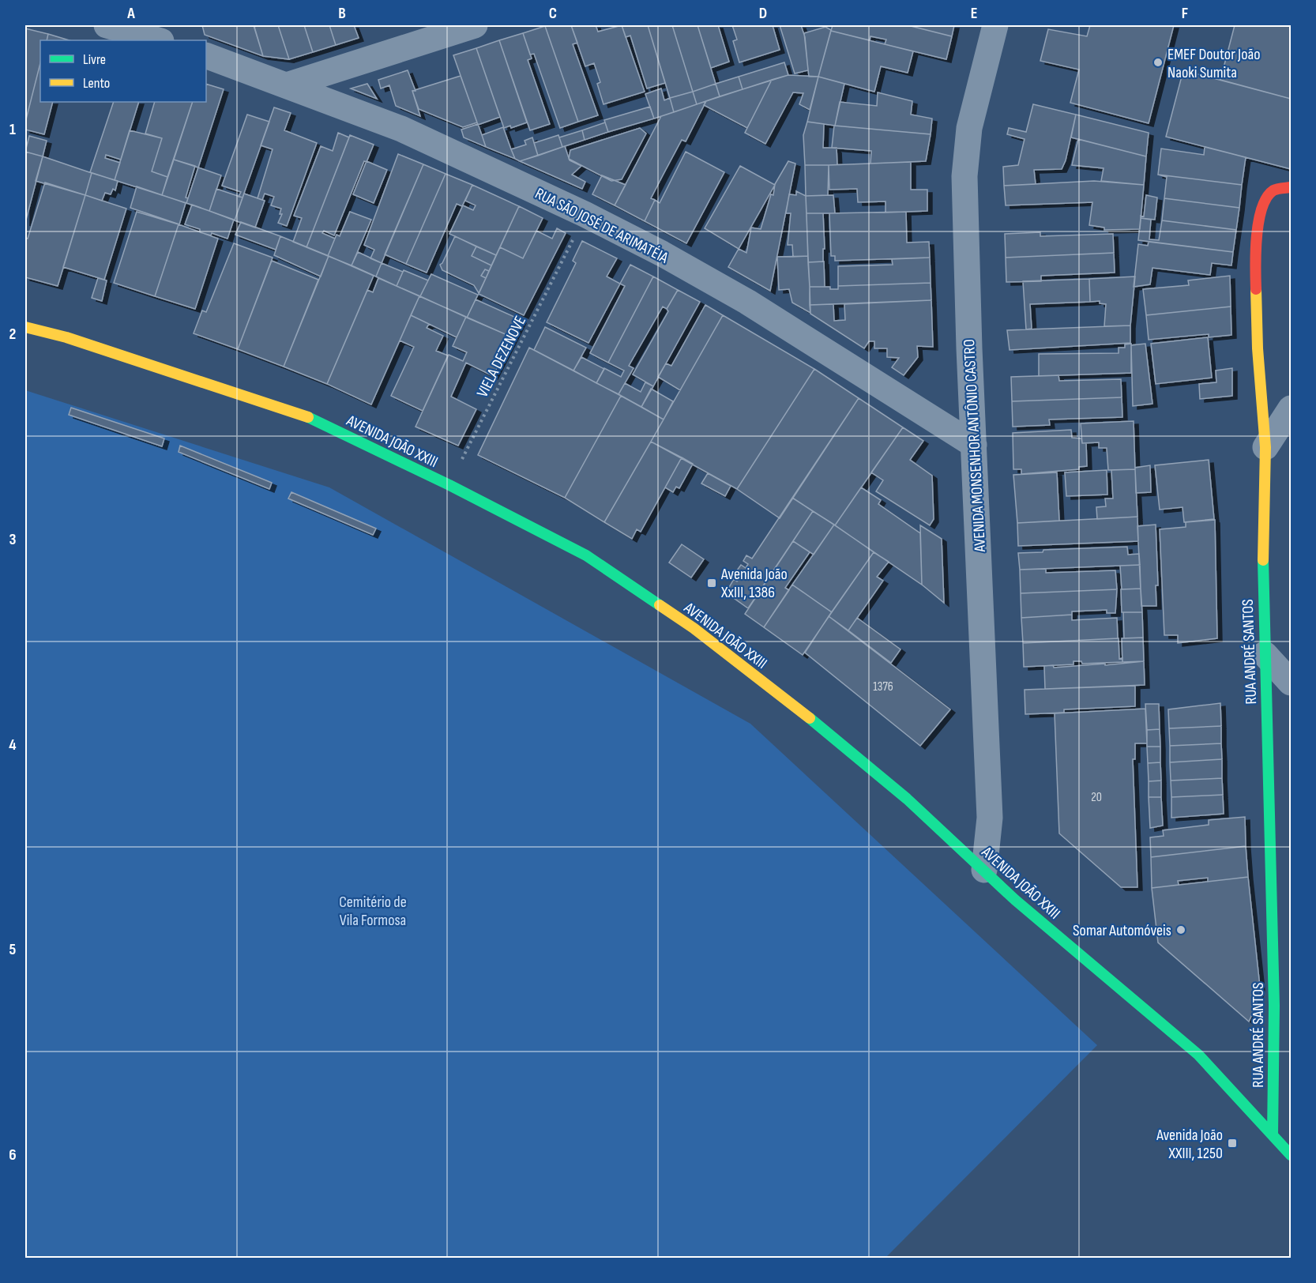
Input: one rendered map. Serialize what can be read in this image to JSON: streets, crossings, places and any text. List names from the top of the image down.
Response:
{
  "streets": {
    "main road": ["AVENIDA JOÃO XXIII", "RUA ANDRÉ SANTOS"],
    "street": ["RUA SÃO JOSÉ DE ARIMATÉIA", "AVENIDA MONSENHOR ANTÔNIO CASTRO"],
    "path": ["VIELA DEZENOVE"]
  },
  "crossings": [
    ["RUA SÃO JOSÉ DE ARIMATÉIA", "AVENIDA MONSENHOR ANTÔNIO CASTRO"],
    ["VIELA DEZENOVE", "AVENIDA JOÃO XXIII"],
    ["AVENIDA JOÃO XXIII", "AVENIDA MONSENHOR ANTÔNIO CASTRO"],
    ["AVENIDA JOÃO XXIII", "RUA ANDRÉ SANTOS"]
  ],
  "parks": ["Cemitério de Vila Formosa"],
  "places": {
    "other": ["EMEF Doutor João Naoki Sumita", "Somar Automóveis"],
    "transit": ["Avenida João XxIII, 1386", "Avenida João XXIII, 1250"]
  },
  "house_numbers": ["1376", "20"],
  "legend": ["Livre", "Lento"],
  "grid": {
    "columns": [
      "A",
      "B",
      "C",
      "D",
      "E",
      "F"
    ],
    "rows": [
      "1",
      "2",
      "3",
      "4",
      "5",
      "6"
    ]
  }
}
